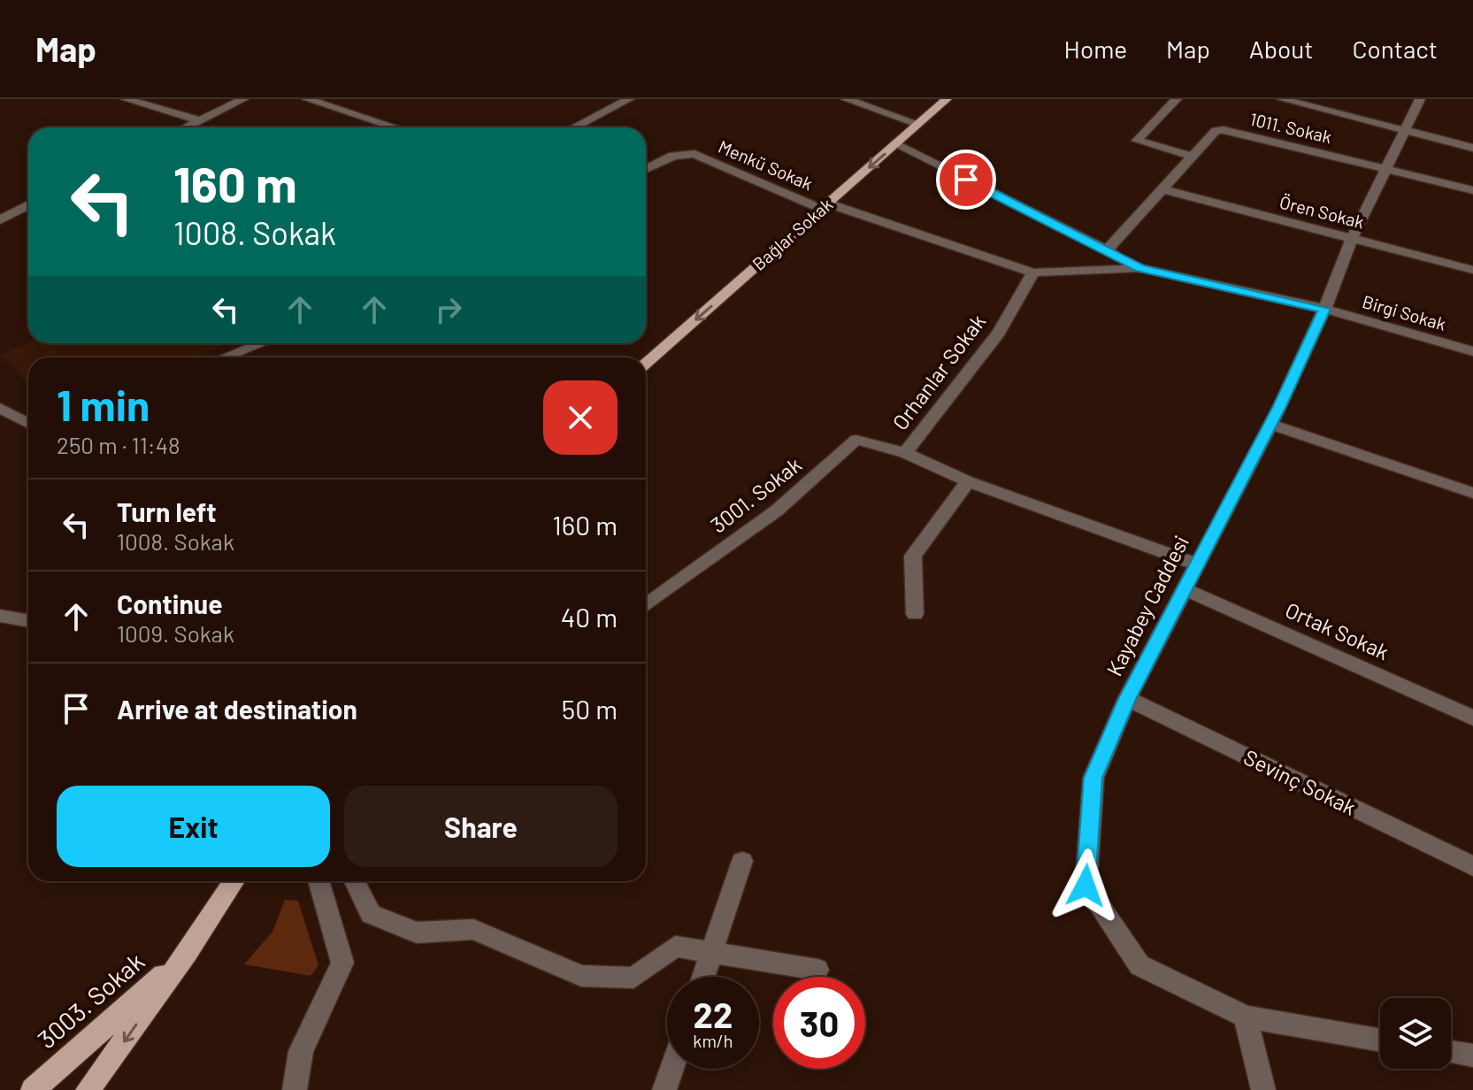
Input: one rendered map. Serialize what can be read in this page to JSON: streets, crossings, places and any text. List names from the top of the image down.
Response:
{
  "streets": {
    "main road": ["Bağlar Sokak", "3003. Sokak"],
    "street": [
      "1011. Sokak",
      "Menkü Sokak",
      "Ören Sokak",
      "Birgi Sokak",
      "Orhanlar Sokak",
      "3001. Sokak",
      "Kayabey Caddesi",
      "Ortak Sokak",
      "Sevinç Sokak"
    ]
  },
  "crossings": [
    ["1011. Sokak", "Ören Sokak"],
    ["1011. Sokak", "Kayabey Caddesi"],
    ["Menkü Sokak", "Bağlar Sokak"],
    ["Ören Sokak", "Kayabey Caddesi"],
    ["Birgi Sokak", "Kayabey Caddesi"],
    ["Orhanlar Sokak", "3001. Sokak"],
    ["Orhanlar Sokak", "Kayabey Caddesi"],
    ["Kayabey Caddesi", "Ortak Sokak"],
    ["Kayabey Caddesi", "Sevinç Sokak"]
  ],
  "one_way": ["Bağlar Sokak"],
  "page": {
    "header": "Map",
    "nav": [
      "Home",
      "Map",
      "About",
      "Contact"
    ],
    "turn": ["160 m", "1008. Sokak"],
    "heading": ["1 min", "250 m · 11:48"],
    "list": [
      {
        "name": "Turn left",
        "note": "1008. Sokak",
        "value": "160 m"
      },
      {
        "name": "Continue",
        "note": "1009. Sokak",
        "value": "40 m"
      },
      {
        "name": "Arrive at destination",
        "value": "50 m"
      }
    ],
    "buttons": ["Exit", "Share"],
    "speed": "22 km/h",
    "limit": "30"
  }
}
